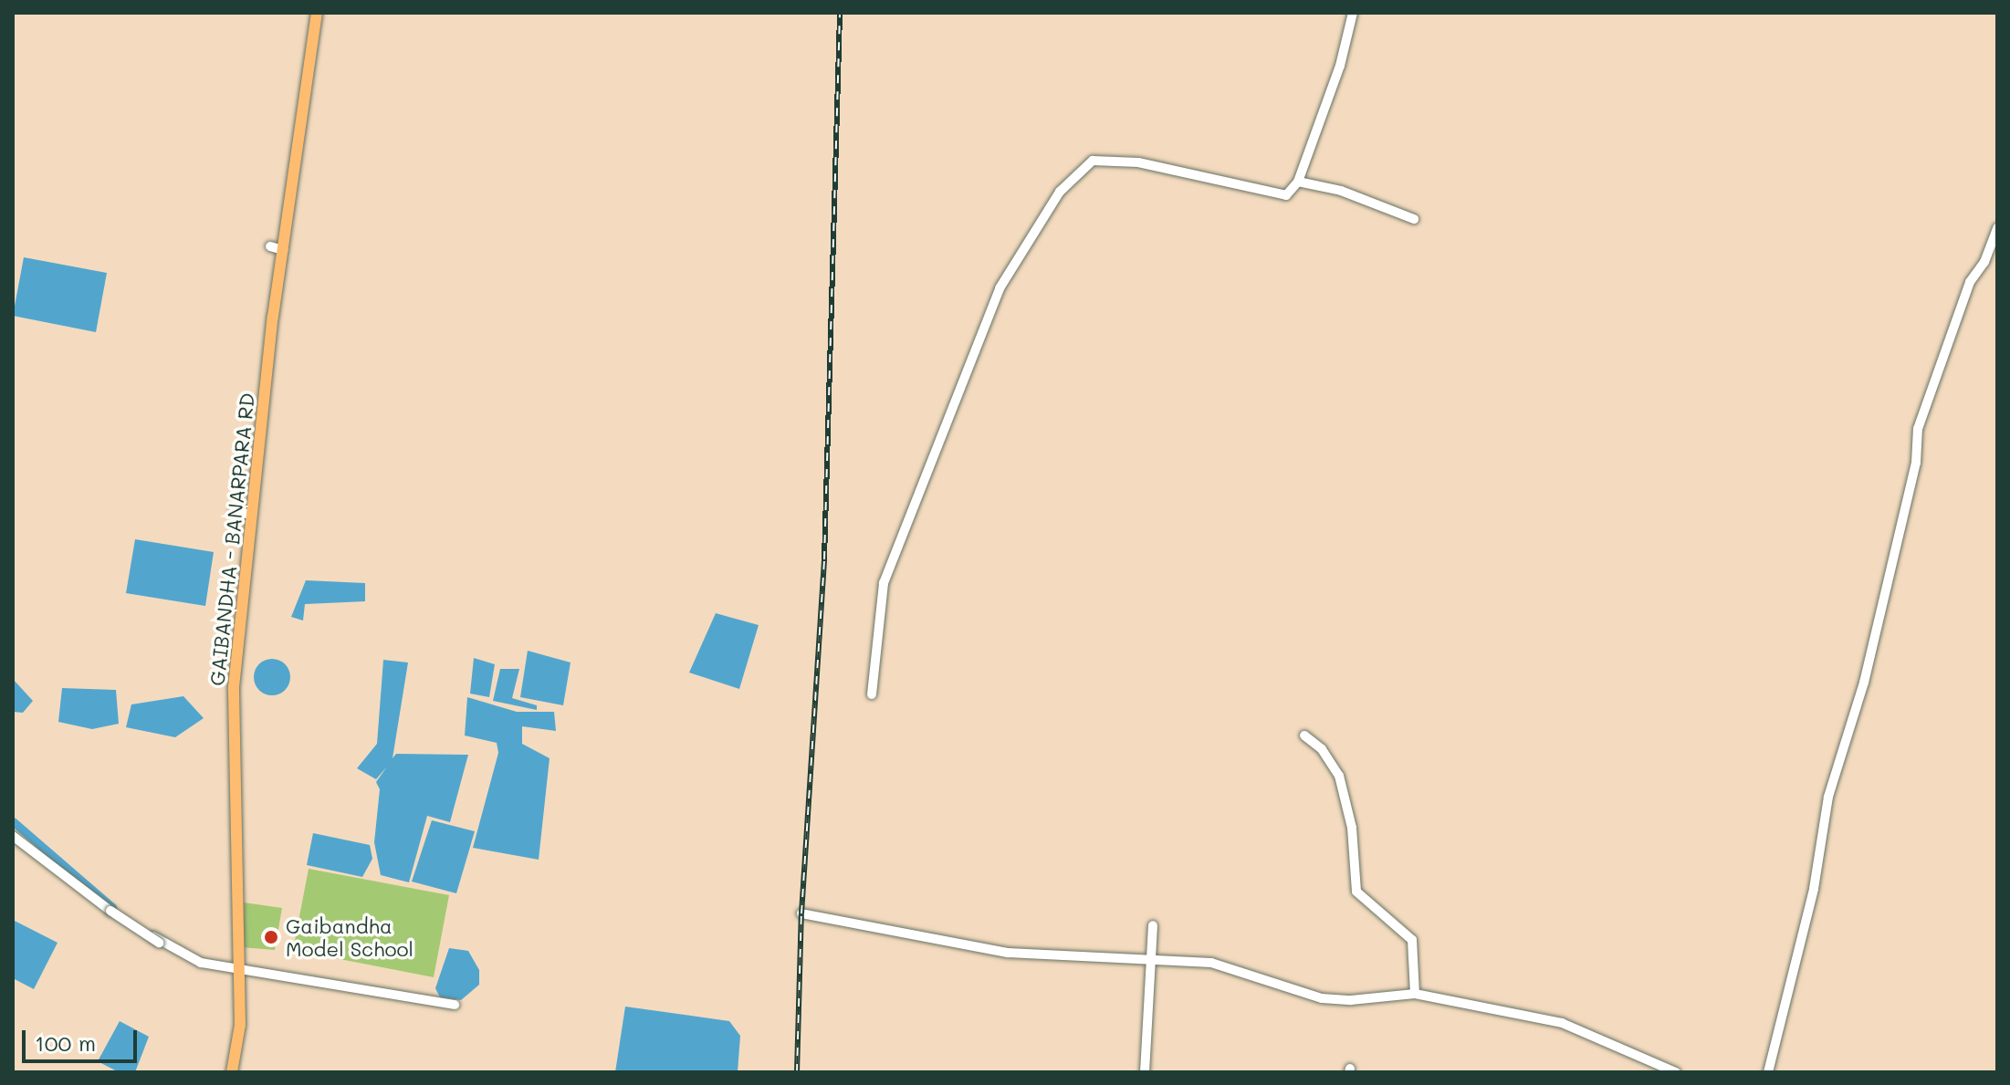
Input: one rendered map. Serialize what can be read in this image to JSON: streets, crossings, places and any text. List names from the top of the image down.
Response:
{
  "streets": {
    "main road": ["GAIBANDHA - BANARPARA RD"]
  },
  "places": ["Gaibandha Model School"],
  "scale_bar": "100 m"
}
